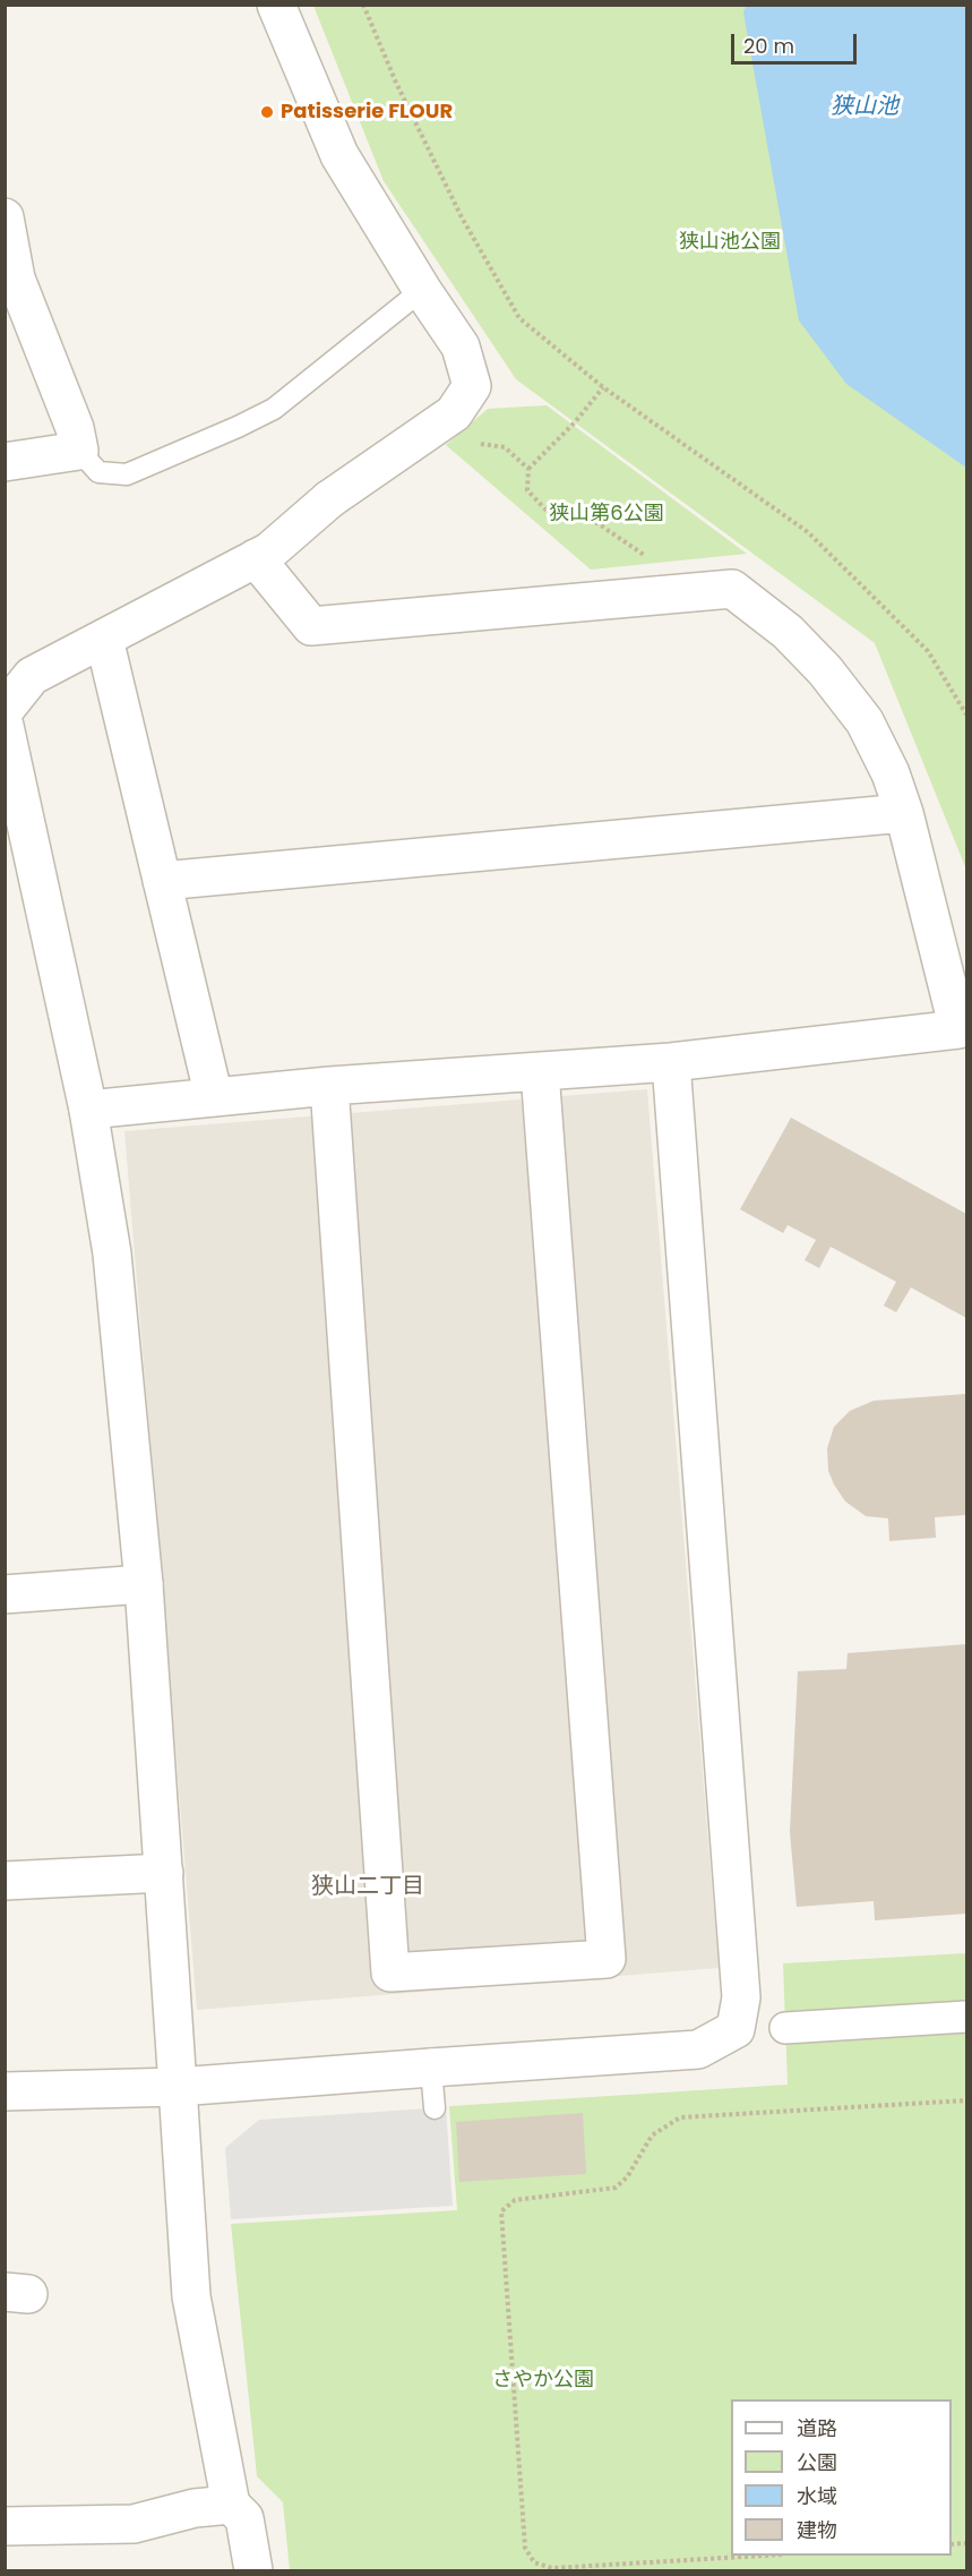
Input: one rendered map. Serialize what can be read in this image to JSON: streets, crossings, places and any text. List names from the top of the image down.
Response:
{
  "districts": ["狭山二丁目"],
  "water": ["狭山池"],
  "parks": ["狭山池公園", "狭山第6公園", "さやか公園"],
  "places": ["Patisserie FLOUR"],
  "legend": [
    "道路",
    "公園",
    "水域",
    "建物"
  ],
  "scale_bar": "20 m"
}
